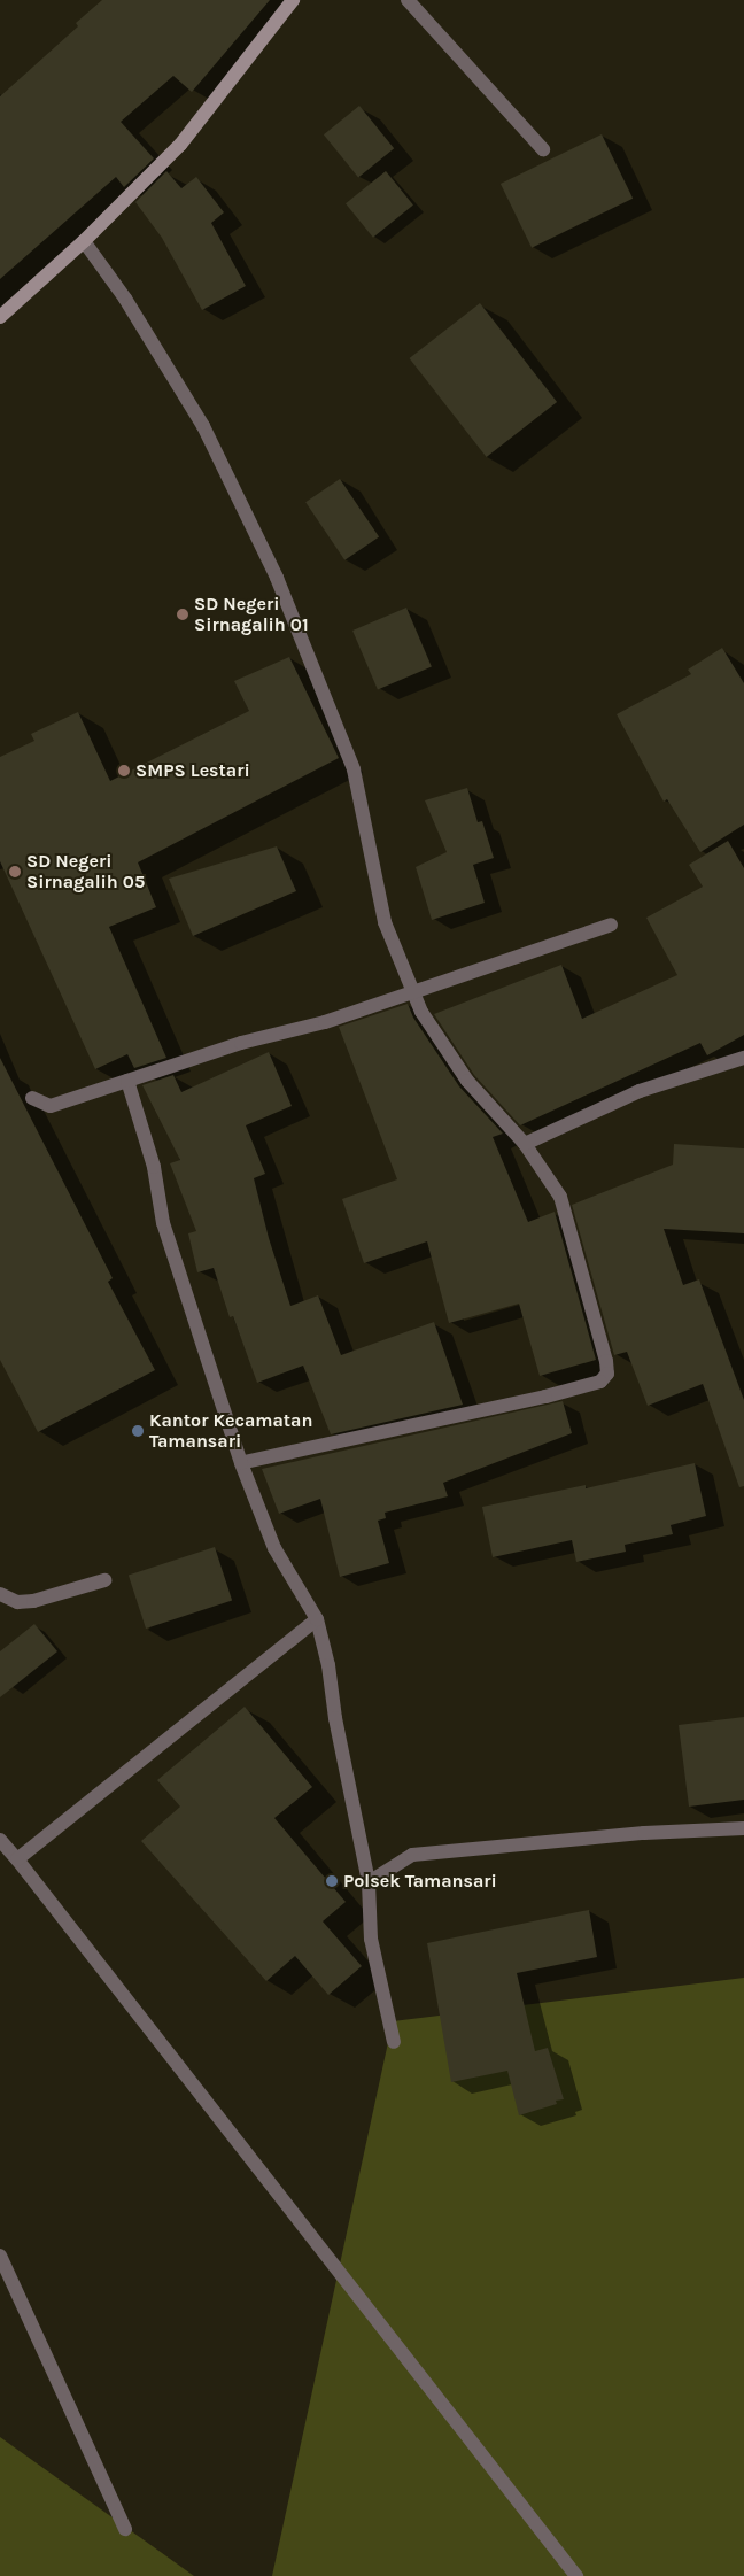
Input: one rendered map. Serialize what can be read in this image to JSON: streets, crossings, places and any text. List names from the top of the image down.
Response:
{
  "places": [
    "SD Negeri Sirnagalih 01",
    "SMPS Lestari",
    "SD Negeri Sirnagalih 05",
    "Kantor Kecamatan Tamansari",
    "Polsek Tamansari"
  ]
}
